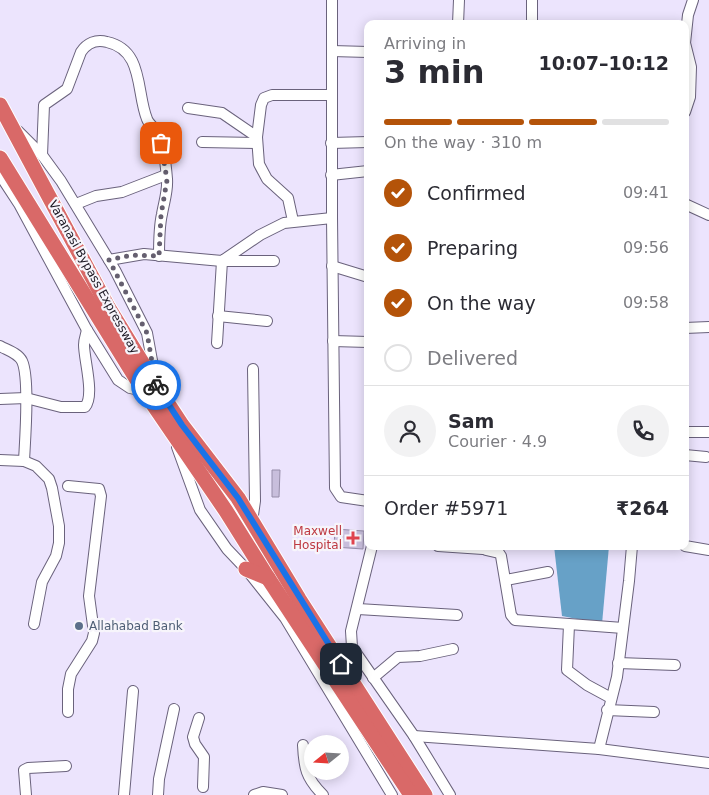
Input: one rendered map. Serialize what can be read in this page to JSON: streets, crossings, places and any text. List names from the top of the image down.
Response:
{
  "streets": {
    "highway": ["Varanasi Bypass Expressway"]
  },
  "places": {
    "health": ["Maxwell Hospital"],
    "other": ["Allahabad Bank"]
  },
  "north": "left",
  "page": {
    "heading": ["3 min", "Arriving in", "10:07–10:12"],
    "panel": [
      "Sam",
      "Courier · 4.9",
      "Order #5971",
      "₹264"
    ],
    "bar": "On the way · 310 m",
    "list": [
      ["Confirmed", "09:41"],
      ["Preparing", "09:56"],
      ["On the way", "09:58"],
      "Delivered"
    ]
  }
}
